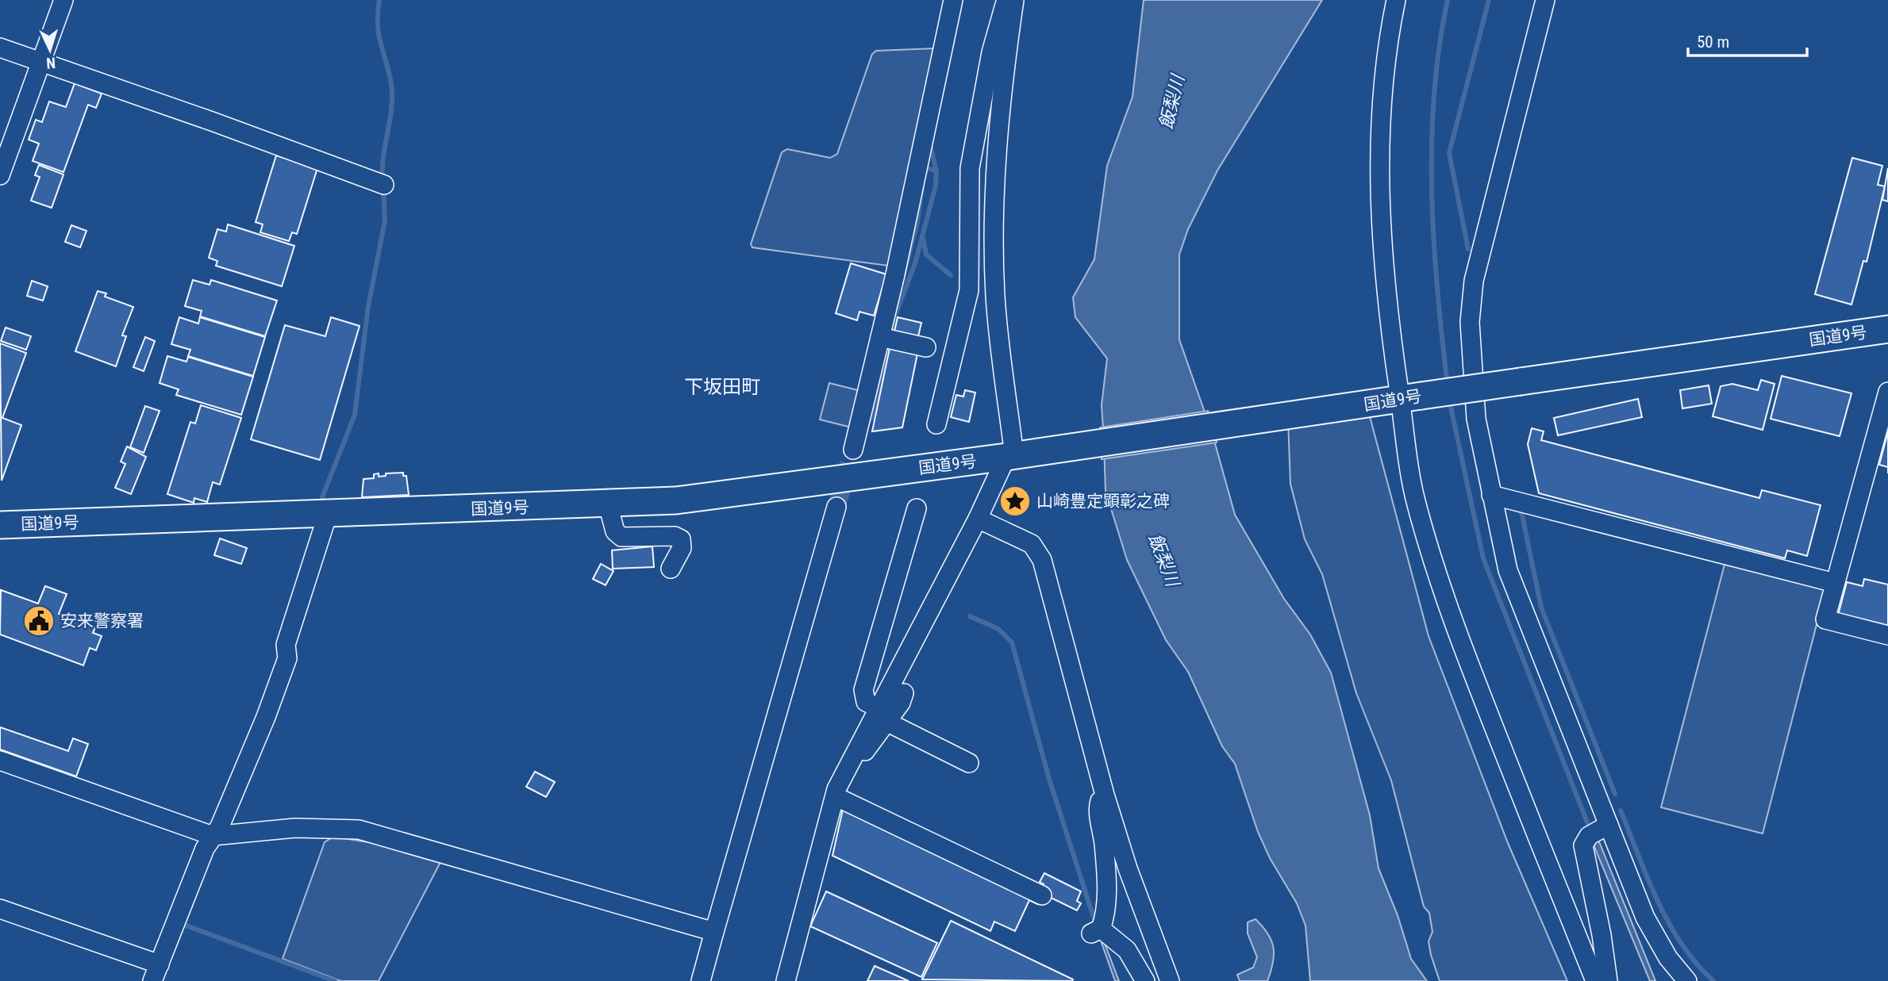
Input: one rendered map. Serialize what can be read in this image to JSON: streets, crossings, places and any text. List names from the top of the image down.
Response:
{
  "streets": {
    "highway": ["国道9号"]
  },
  "districts": ["下坂田町"],
  "water": ["飯梨川"],
  "places": {
    "place": ["山崎豊定顕彰之碑"],
    "public building": ["安来警察署"]
  },
  "scale_bar": "50 m",
  "north": "bottom"
}
